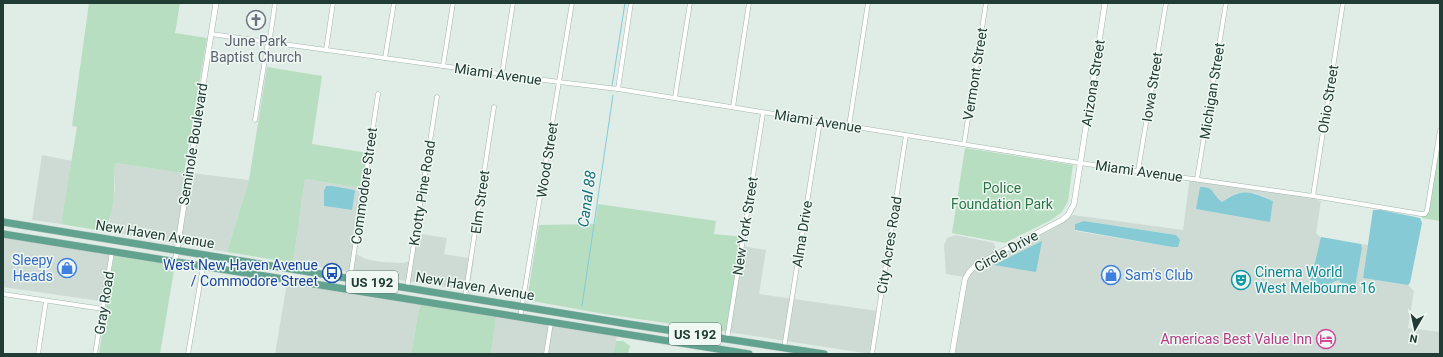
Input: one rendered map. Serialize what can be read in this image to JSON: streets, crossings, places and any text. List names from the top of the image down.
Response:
{
  "streets": {
    "main road": ["New Haven Avenue", "US 192"],
    "street": [
      "Miami Avenue",
      "Vermont Street",
      "Arizona Street",
      "Iowa Street",
      "Michigan Street",
      "Ohio Street",
      "Seminole Boulevard",
      "Wood Street",
      "Commodore Street",
      "Knotty Pine Road",
      "Elm Street",
      "New York Street",
      "Alma Drive",
      "City Acres Road",
      "Circle Drive",
      "Gray Road"
    ]
  },
  "crossings": [
    ["Miami Avenue", "Vermont Street"],
    ["Miami Avenue", "Arizona Street"],
    ["Miami Avenue", "Iowa Street"],
    ["Miami Avenue", "Michigan Street"],
    ["Miami Avenue", "Ohio Street"],
    ["Miami Avenue", "Seminole Boulevard"],
    ["Miami Avenue", "Wood Street"],
    ["Miami Avenue", "New York Street"],
    ["Miami Avenue", "Alma Drive"],
    ["Miami Avenue", "City Acres Road"],
    ["Miami Avenue", "Circle Drive"],
    ["Arizona Street", "Circle Drive"],
    ["Seminole Boulevard", "New Haven Avenue"],
    ["Wood Street", "New Haven Avenue"],
    ["Commodore Street", "New Haven Avenue"],
    ["Knotty Pine Road", "New Haven Avenue"],
    ["Elm Street", "New Haven Avenue"],
    ["New York Street", "New Haven Avenue"],
    ["New Haven Avenue", "Alma Drive"],
    ["New Haven Avenue", "Gray Road"]
  ],
  "water": ["Canal 88"],
  "parks": ["Police Foundation Park"],
  "places": {
    "church": ["June Park Baptist Church"],
    "shop": ["Sleepy Heads", "Sam's Club"],
    "bus stop": ["West New Haven Avenue / Commodore Street"],
    "theatre": ["Cinema World West Melbourne 16"],
    "hotel": ["Americas Best Value Inn"]
  },
  "north": "bottom"
}
